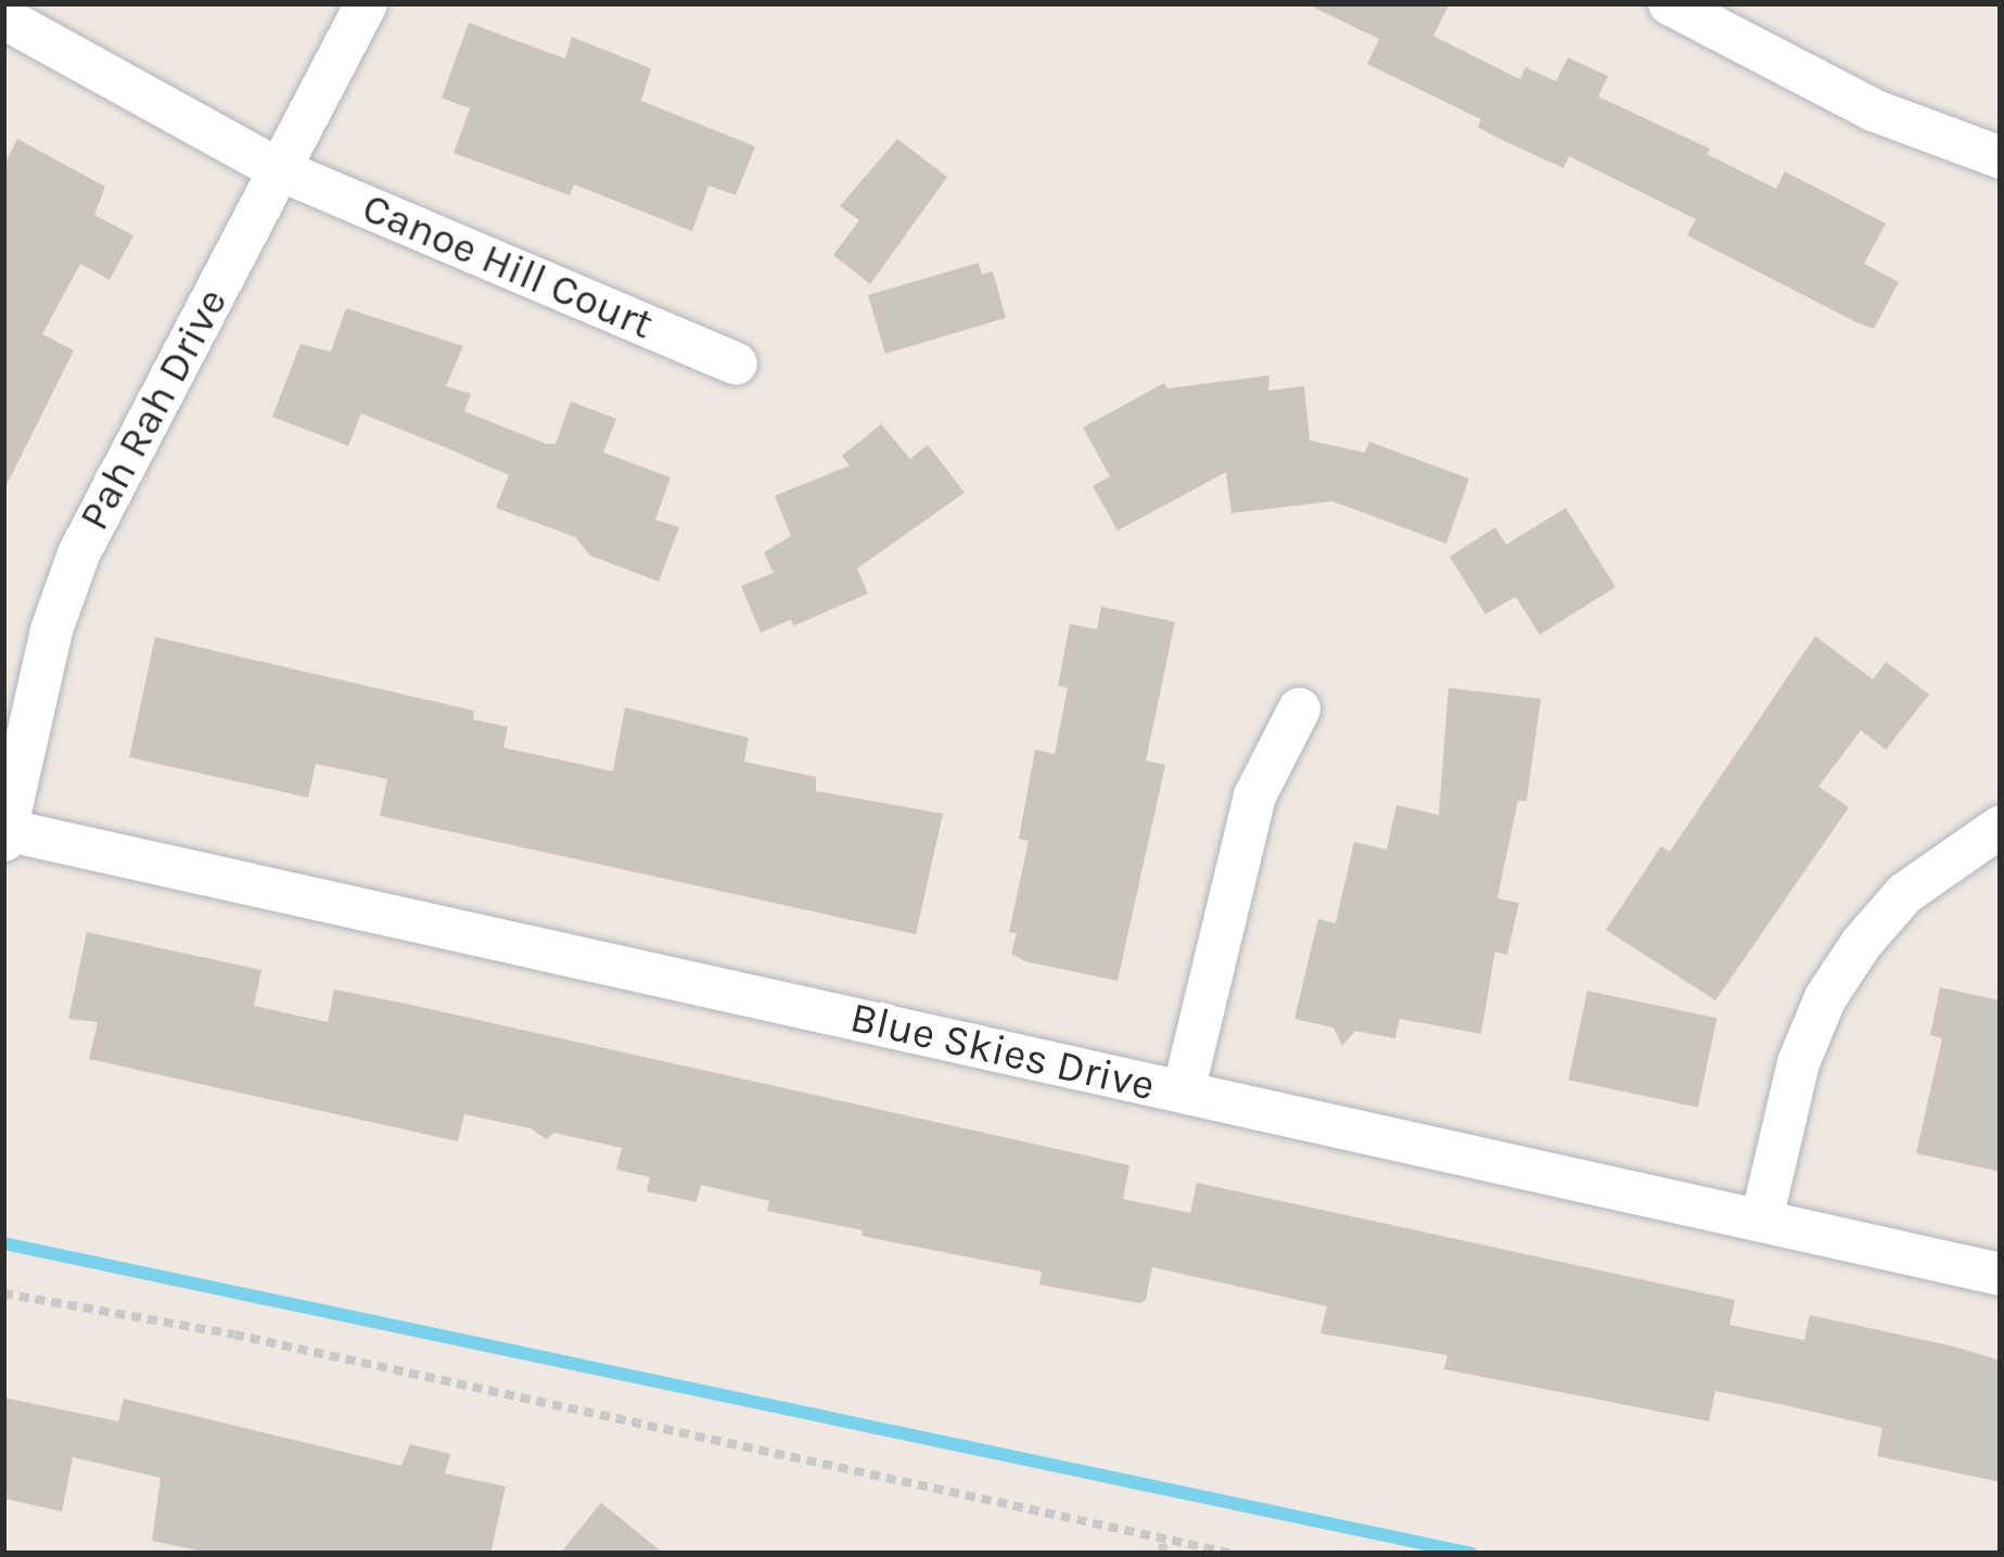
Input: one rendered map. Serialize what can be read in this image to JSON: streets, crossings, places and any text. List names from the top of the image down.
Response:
{
  "streets": {
    "street": ["Canoe Hill Court", "Pah Rah Drive", "Blue Skies Drive"]
  },
  "crossings": [
    ["Canoe Hill Court", "Pah Rah Drive"],
    ["Pah Rah Drive", "Blue Skies Drive"]
  ]
}
